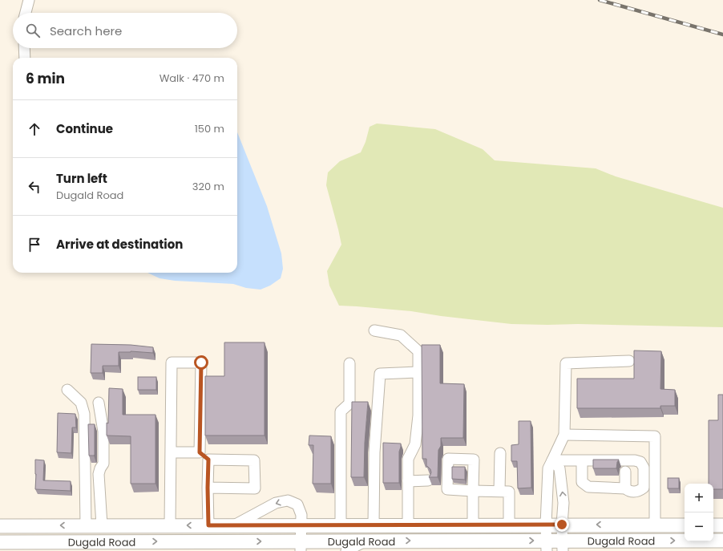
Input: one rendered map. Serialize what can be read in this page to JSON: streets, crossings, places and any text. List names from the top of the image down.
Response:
{
  "streets": {
    "main road": ["Dugald Road"]
  },
  "page": {
    "search": "Search here",
    "heading": ["6 min", "Walk · 470 m"],
    "list": [
      ["Continue", "150 m"],
      ["Turn left", "Dugald Road", "320 m"],
      "Arrive at destination"
    ],
    "map_buttons": ["+", "−"]
  }
}
